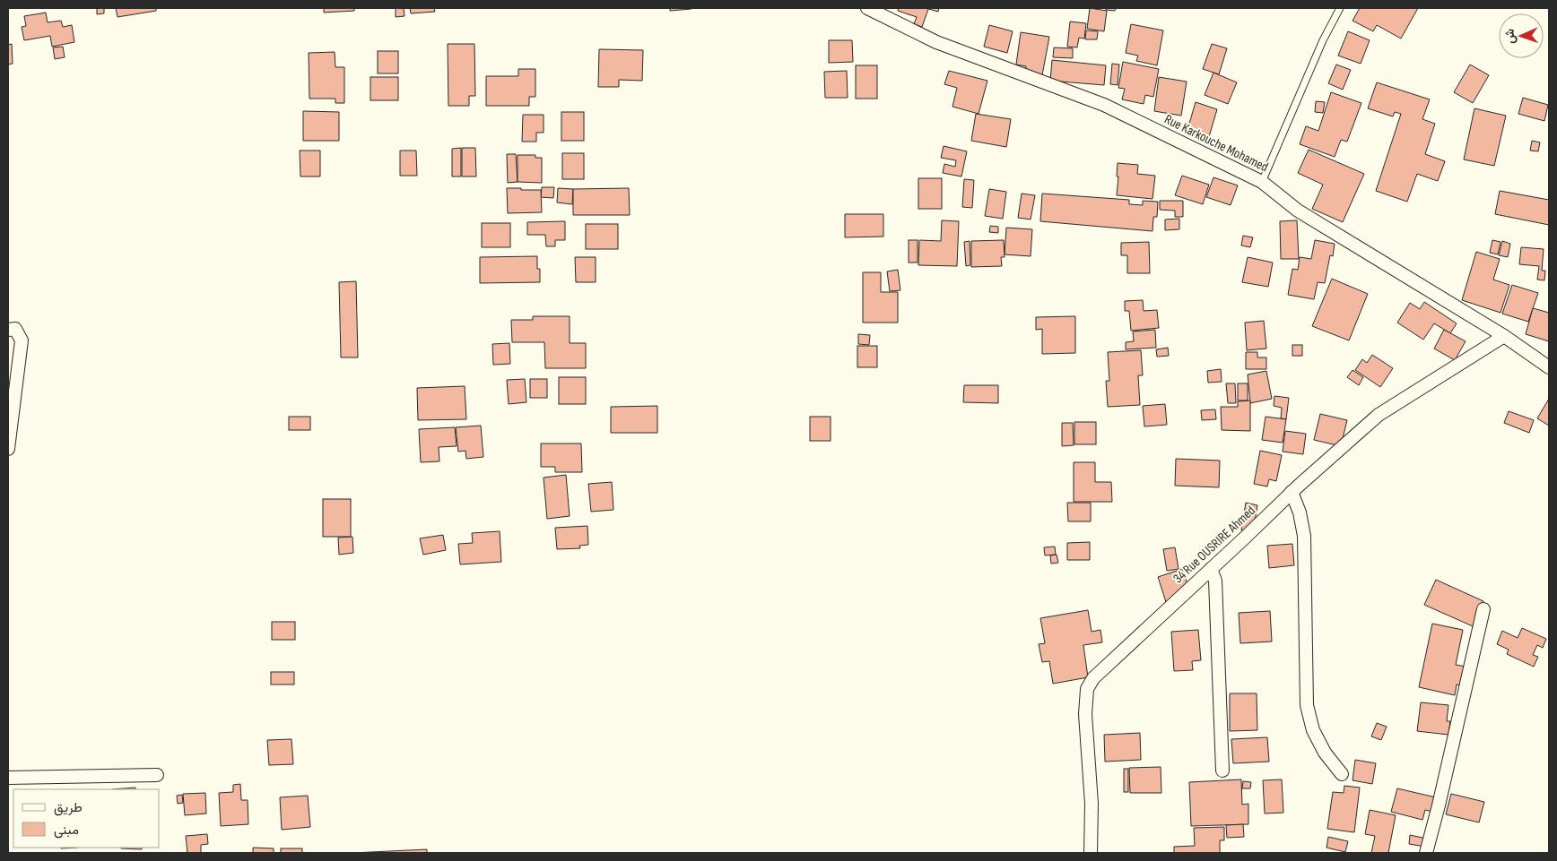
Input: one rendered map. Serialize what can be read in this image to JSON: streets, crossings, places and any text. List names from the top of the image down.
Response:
{
  "streets": {
    "street": ["Rue Karkouche Mohamed", "34 Rue OUSRIRE Ahmed"]
  },
  "crossings": [
    ["Rue Karkouche Mohamed", "34 Rue OUSRIRE Ahmed"]
  ],
  "legend": ["طريق", "مبنى"],
  "north": "left"
}
